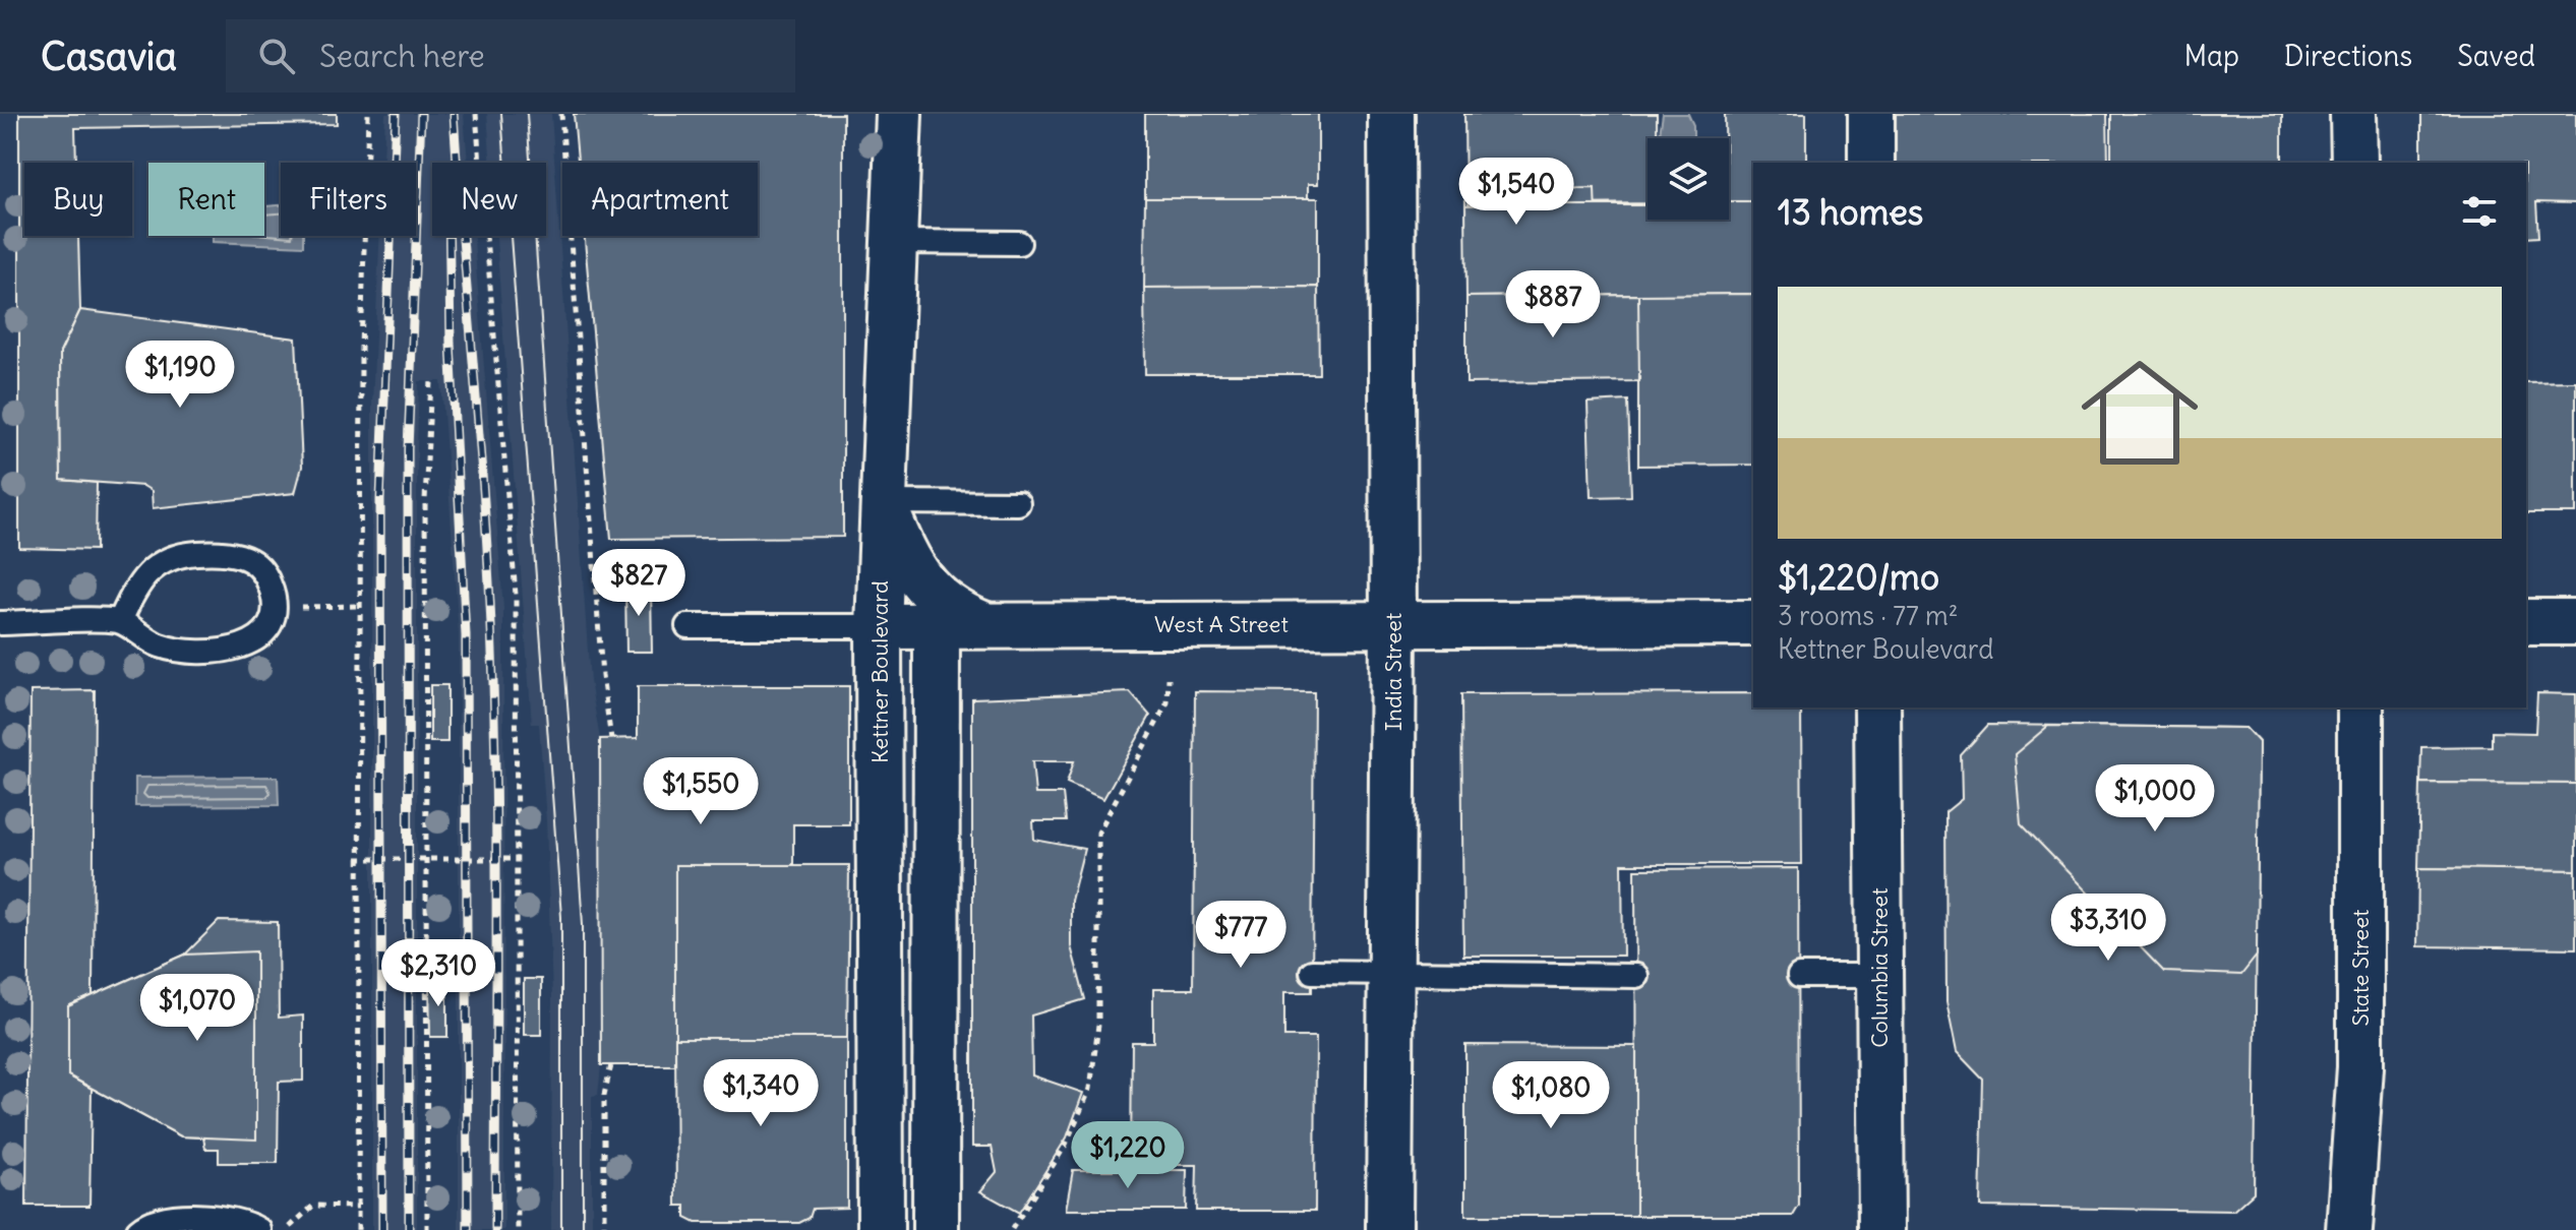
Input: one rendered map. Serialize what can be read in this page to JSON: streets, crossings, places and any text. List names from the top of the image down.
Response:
{
  "streets": {
    "main road": [
      "West A Street",
      "Kettner Boulevard",
      "India Street",
      "Columbia Street",
      "State Street"
    ]
  },
  "crossings": [
    ["West A Street", "Kettner Boulevard"],
    ["West A Street", "India Street"]
  ],
  "page": {
    "header": "Casavia",
    "search": "Search here",
    "nav": ["Map", "Directions", "Saved"],
    "price": [
      "$1,540",
      "$887",
      "$1,190",
      "$827",
      "$1,550",
      "$1,000",
      "$3,310",
      "$777",
      "$2,310",
      "$1,070",
      "$1,340",
      "$1,080",
      "$1,220"
    ],
    "chip": [
      "Buy",
      "Rent",
      "Filters",
      "New",
      "Apartment"
    ],
    "heading": "13 homes",
    "list": [
      {
        "name": "$1,220/mo",
        "note": "3 rooms · 77 m² · Kettner Boulevard"
      }
    ]
  }
}
